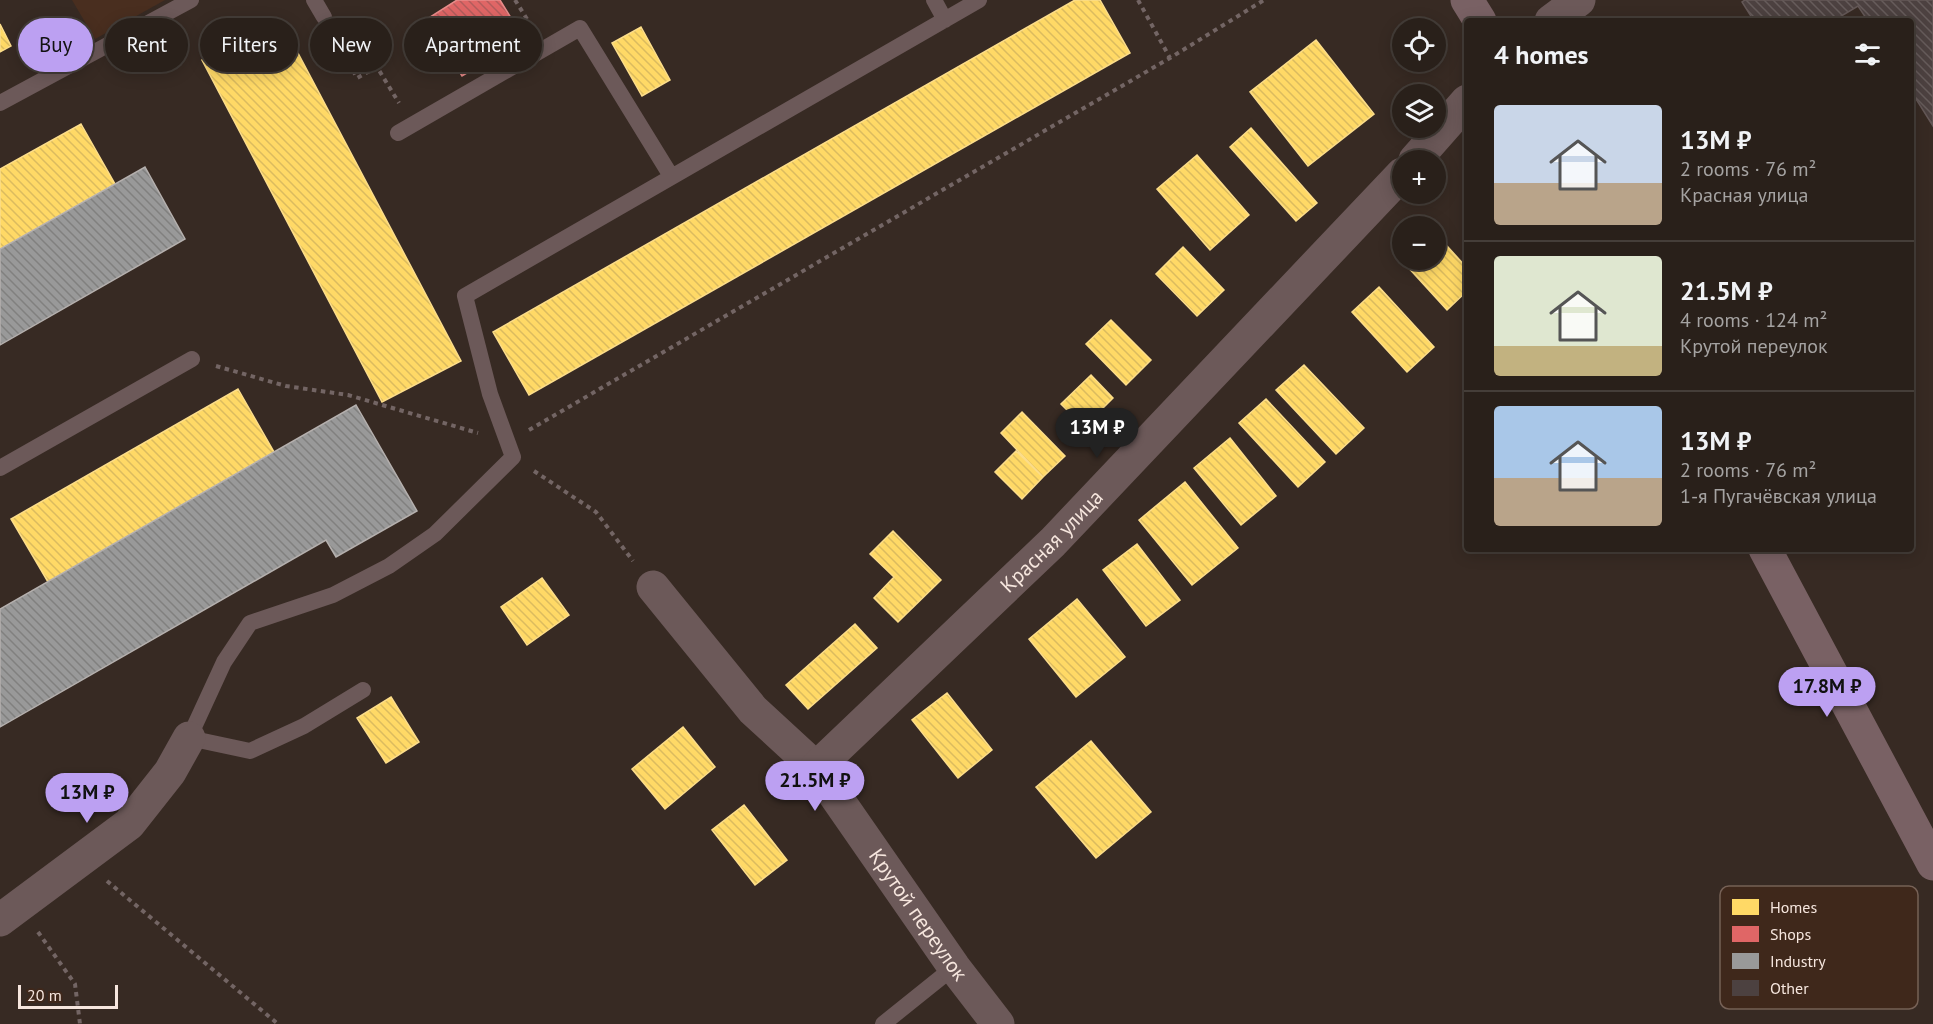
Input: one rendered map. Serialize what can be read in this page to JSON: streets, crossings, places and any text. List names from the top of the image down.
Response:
{
  "streets": {
    "street": ["Красная улица", "Крутой переулок"]
  },
  "crossings": [
    ["Красная улица", "Крутой переулок"]
  ],
  "legend": [
    "Homes",
    "Shops",
    "Industry",
    "Other"
  ],
  "scale_bar": "20 m",
  "page": {
    "map_buttons": ["+", "−"],
    "chip": [
      "Buy",
      "Rent",
      "Filters",
      "New",
      "Apartment"
    ],
    "heading": "4 homes",
    "list": [
      {
        "name": "13M ₽",
        "note": "2 rooms · 76 m² · Красная улица"
      },
      {
        "name": "21.5M ₽",
        "note": "4 rooms · 124 m² · Крутой переулок"
      },
      {
        "name": "13M ₽",
        "note": "2 rooms · 76 m² · 1-я Пугачёвская улица"
      }
    ],
    "price": [
      "13M ₽",
      "17.8M ₽",
      "21.5M ₽",
      "13M ₽"
    ],
    "scale": "20 m"
  }
}
